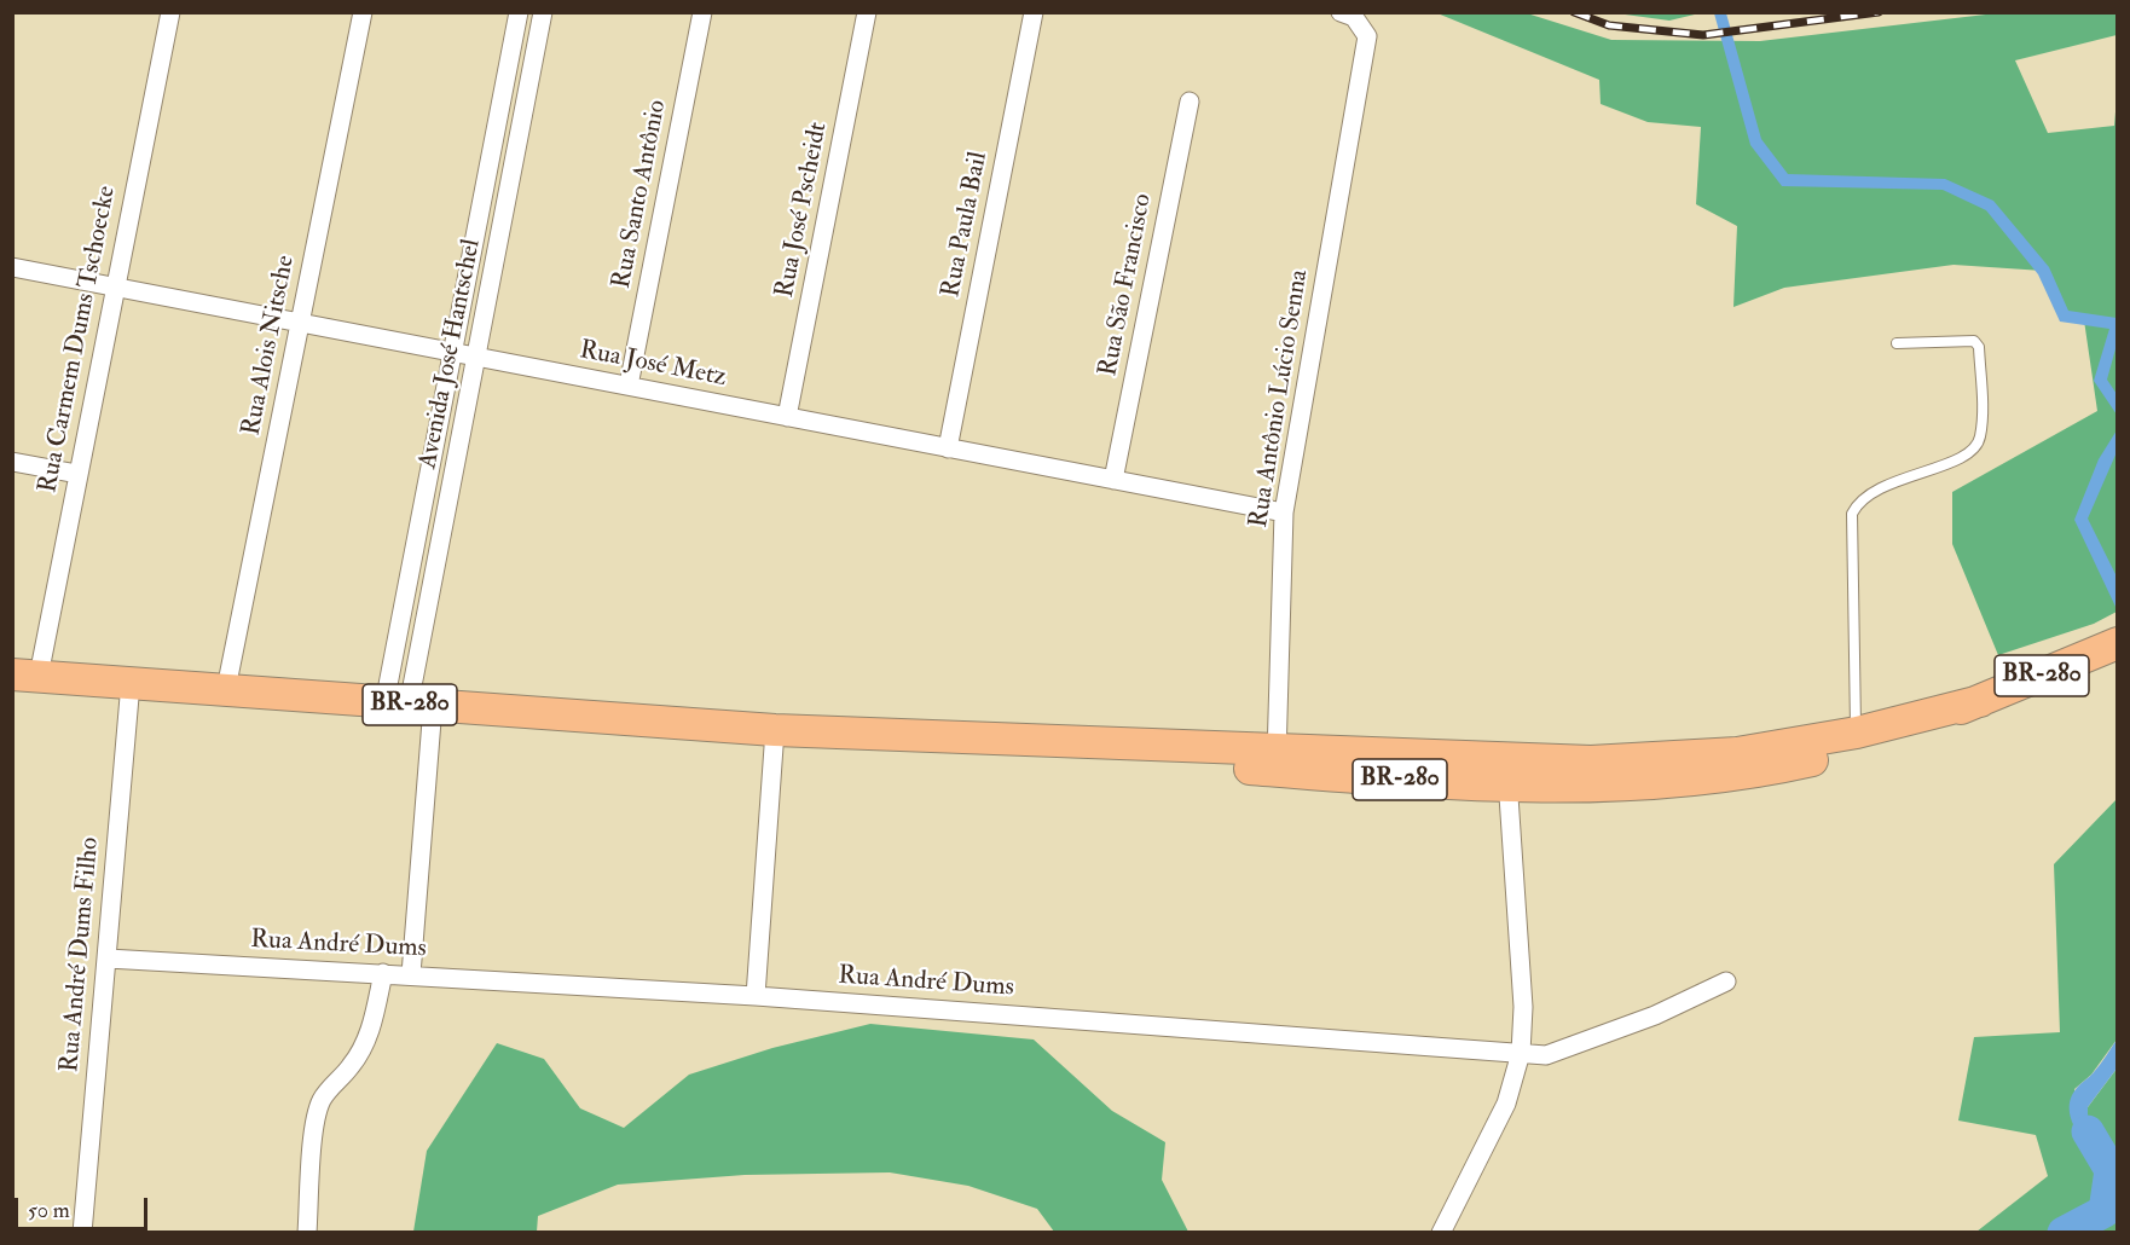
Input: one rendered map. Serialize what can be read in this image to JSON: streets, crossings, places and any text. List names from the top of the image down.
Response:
{
  "streets": {
    "highway": ["BR-280"],
    "street": [
      "Rua Santo Antônio",
      "Rua José Pscheidt",
      "Rua Paula Bail",
      "Rua São Francisco",
      "Rua Carmem Dums Tschoecke",
      "Rua Alois Nitsche",
      "Avenida José Hantschel",
      "Rua José Metz",
      "Rua Antônio Lúcio Senna",
      "Rua André Dums",
      "Rua André Dums Filho"
    ]
  },
  "crossings": [
    ["Rua Santo Antônio", "Rua José Metz"],
    ["Rua José Pscheidt", "Rua José Metz"],
    ["Rua Paula Bail", "Rua José Metz"],
    ["Rua São Francisco", "Rua José Metz"],
    ["Rua Carmem Dums Tschoecke", "Rua José Metz"],
    ["Rua Carmem Dums Tschoecke", "BR-280"],
    ["Rua Alois Nitsche", "Rua José Metz"],
    ["Rua Alois Nitsche", "BR-280"],
    ["Avenida José Hantschel", "Rua José Metz"],
    ["Avenida José Hantschel", "BR-280"],
    ["Rua José Metz", "Rua Antônio Lúcio Senna"],
    ["Rua Antônio Lúcio Senna", "BR-280"],
    ["BR-280", "Rua André Dums Filho"],
    ["Rua André Dums", "Rua André Dums Filho"]
  ],
  "scale_bar": "50 m"
}
